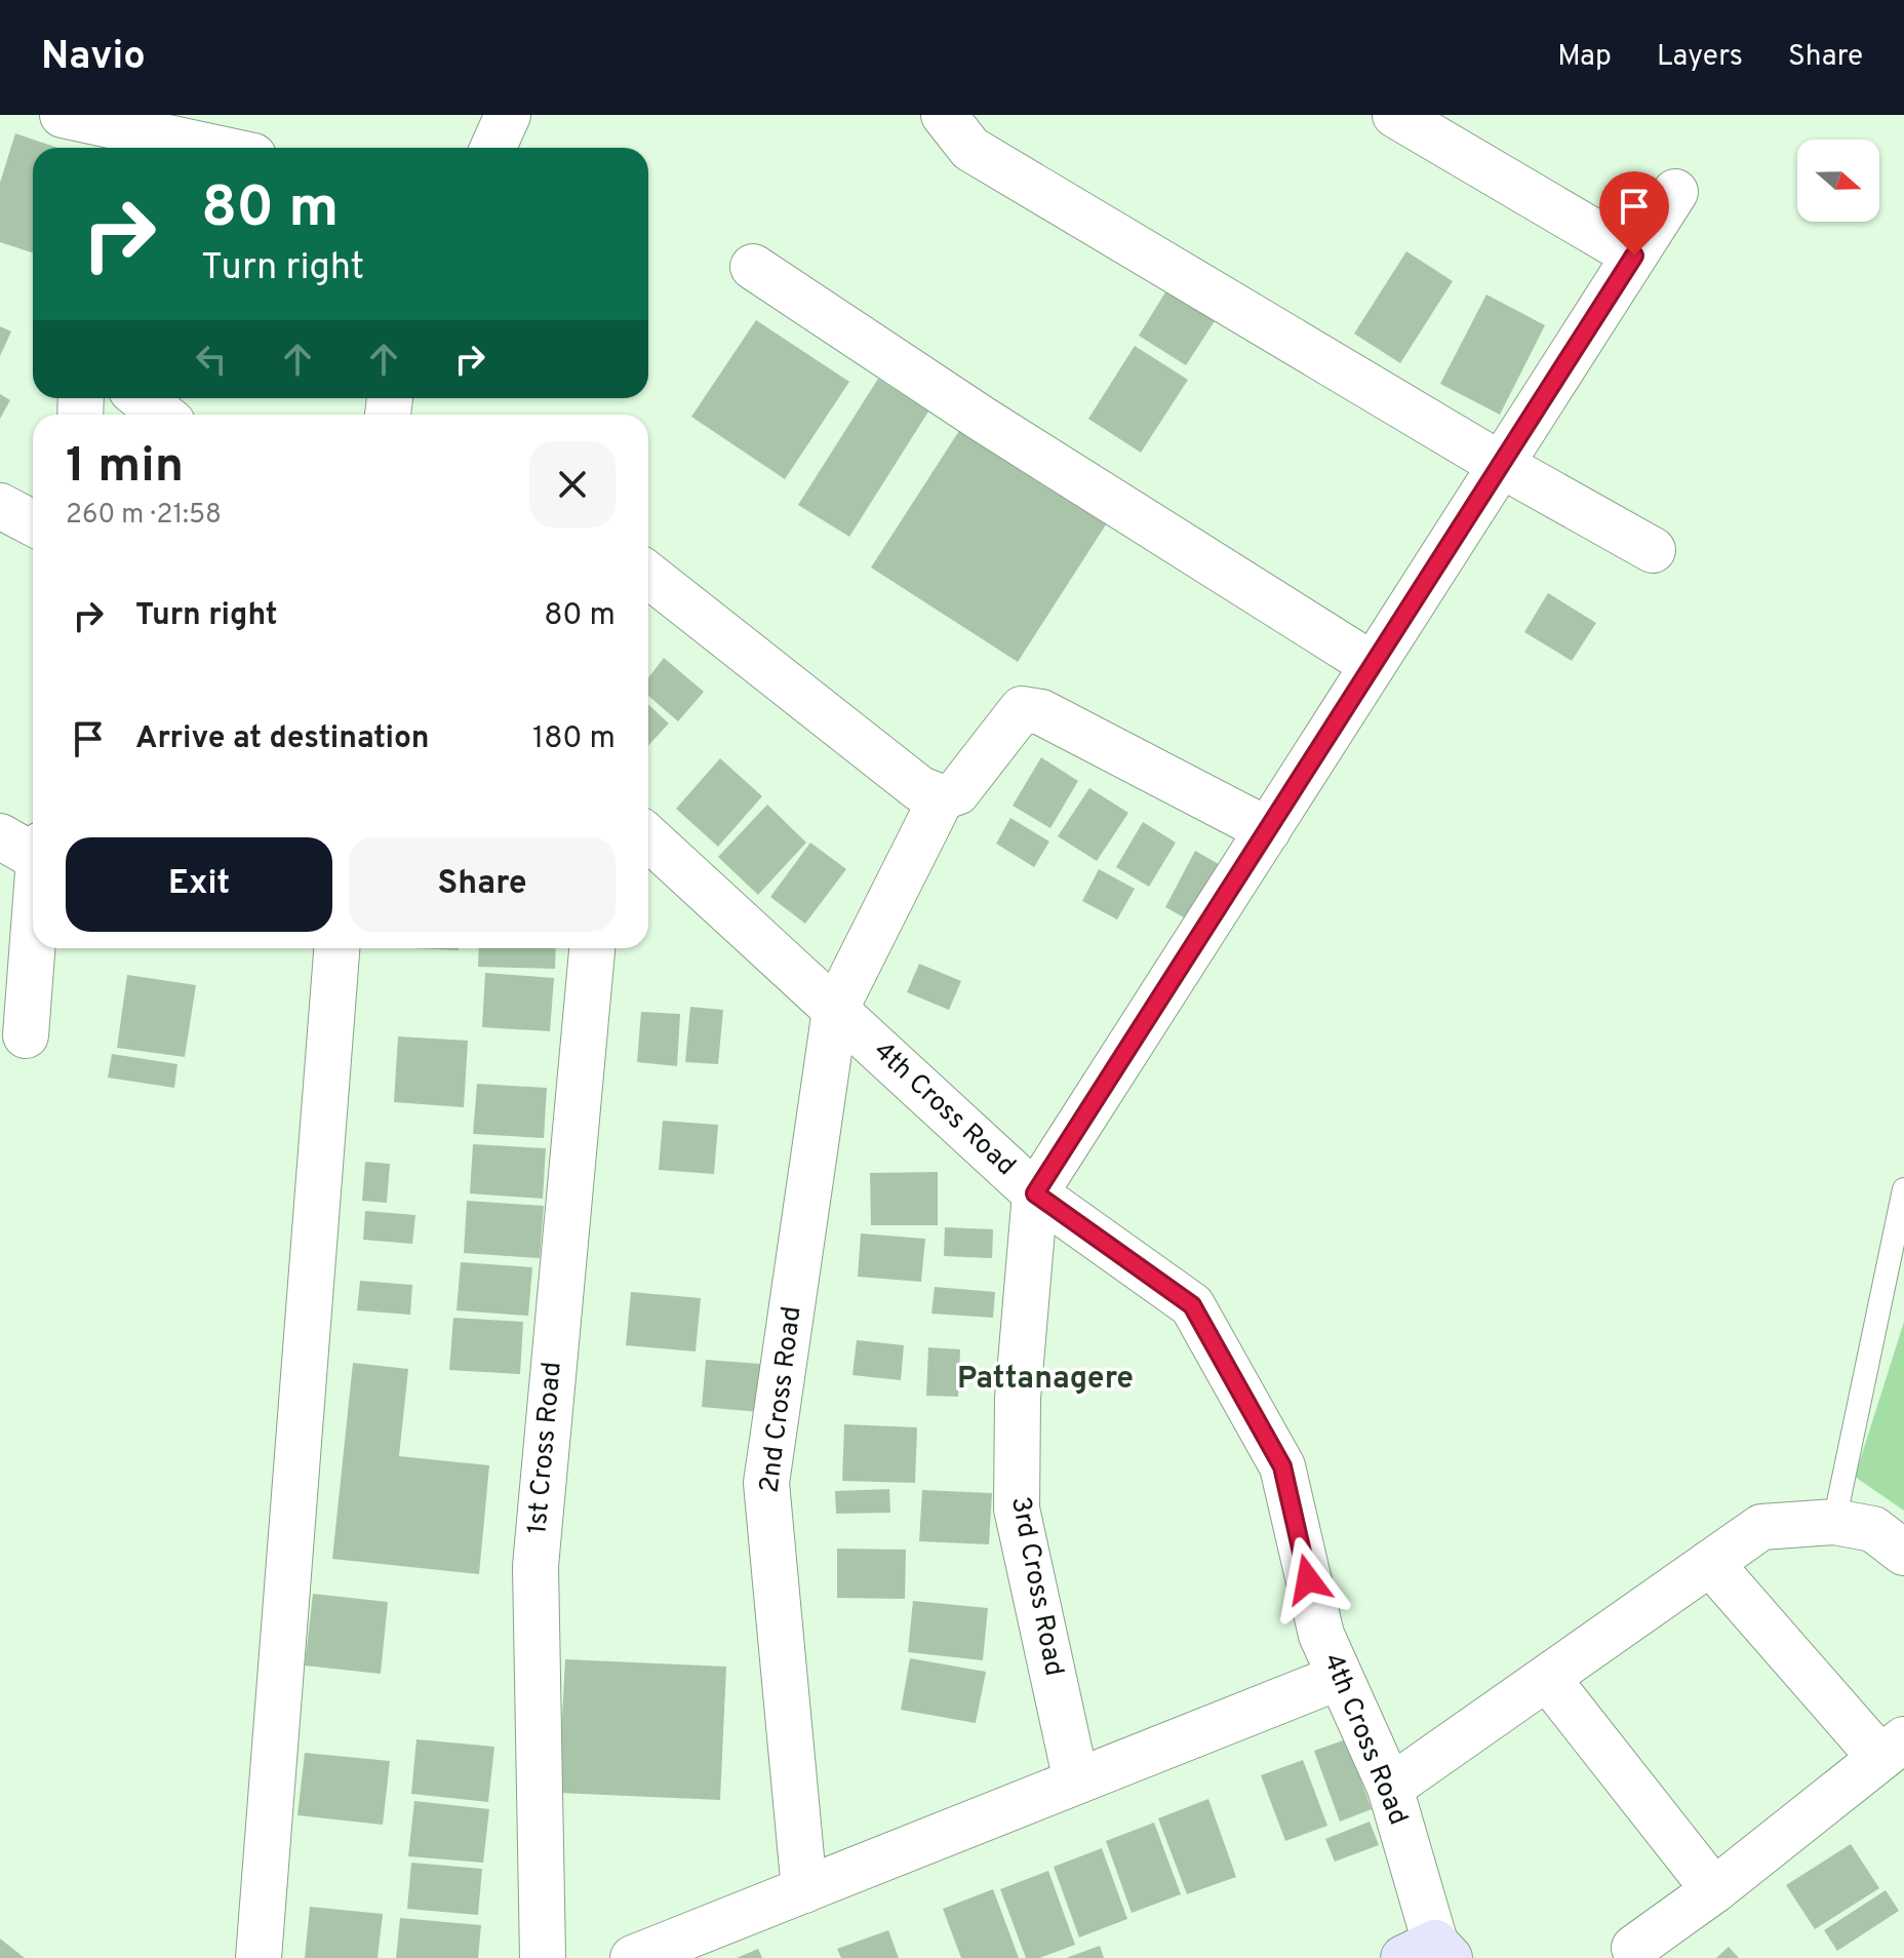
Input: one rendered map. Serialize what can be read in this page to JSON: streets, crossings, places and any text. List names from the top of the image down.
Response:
{
  "streets": {
    "street": [
      "4th Cross Road",
      "2nd Cross Road",
      "1st Cross Road",
      "3rd Cross Road"
    ]
  },
  "crossings": [
    ["4th Cross Road", "2nd Cross Road"],
    ["4th Cross Road", "3rd Cross Road"]
  ],
  "districts": ["Pattanagere"],
  "north": "right",
  "page": {
    "header": "Navio",
    "nav": ["Map", "Layers", "Share"],
    "turn": ["80 m", "Turn right"],
    "heading": ["1 min", "260 m · 21:58"],
    "list": [
      {
        "name": "Turn right",
        "value": "80 m"
      },
      {
        "name": "Arrive at destination",
        "value": "180 m"
      }
    ],
    "buttons": ["Exit", "Share"]
  }
}
